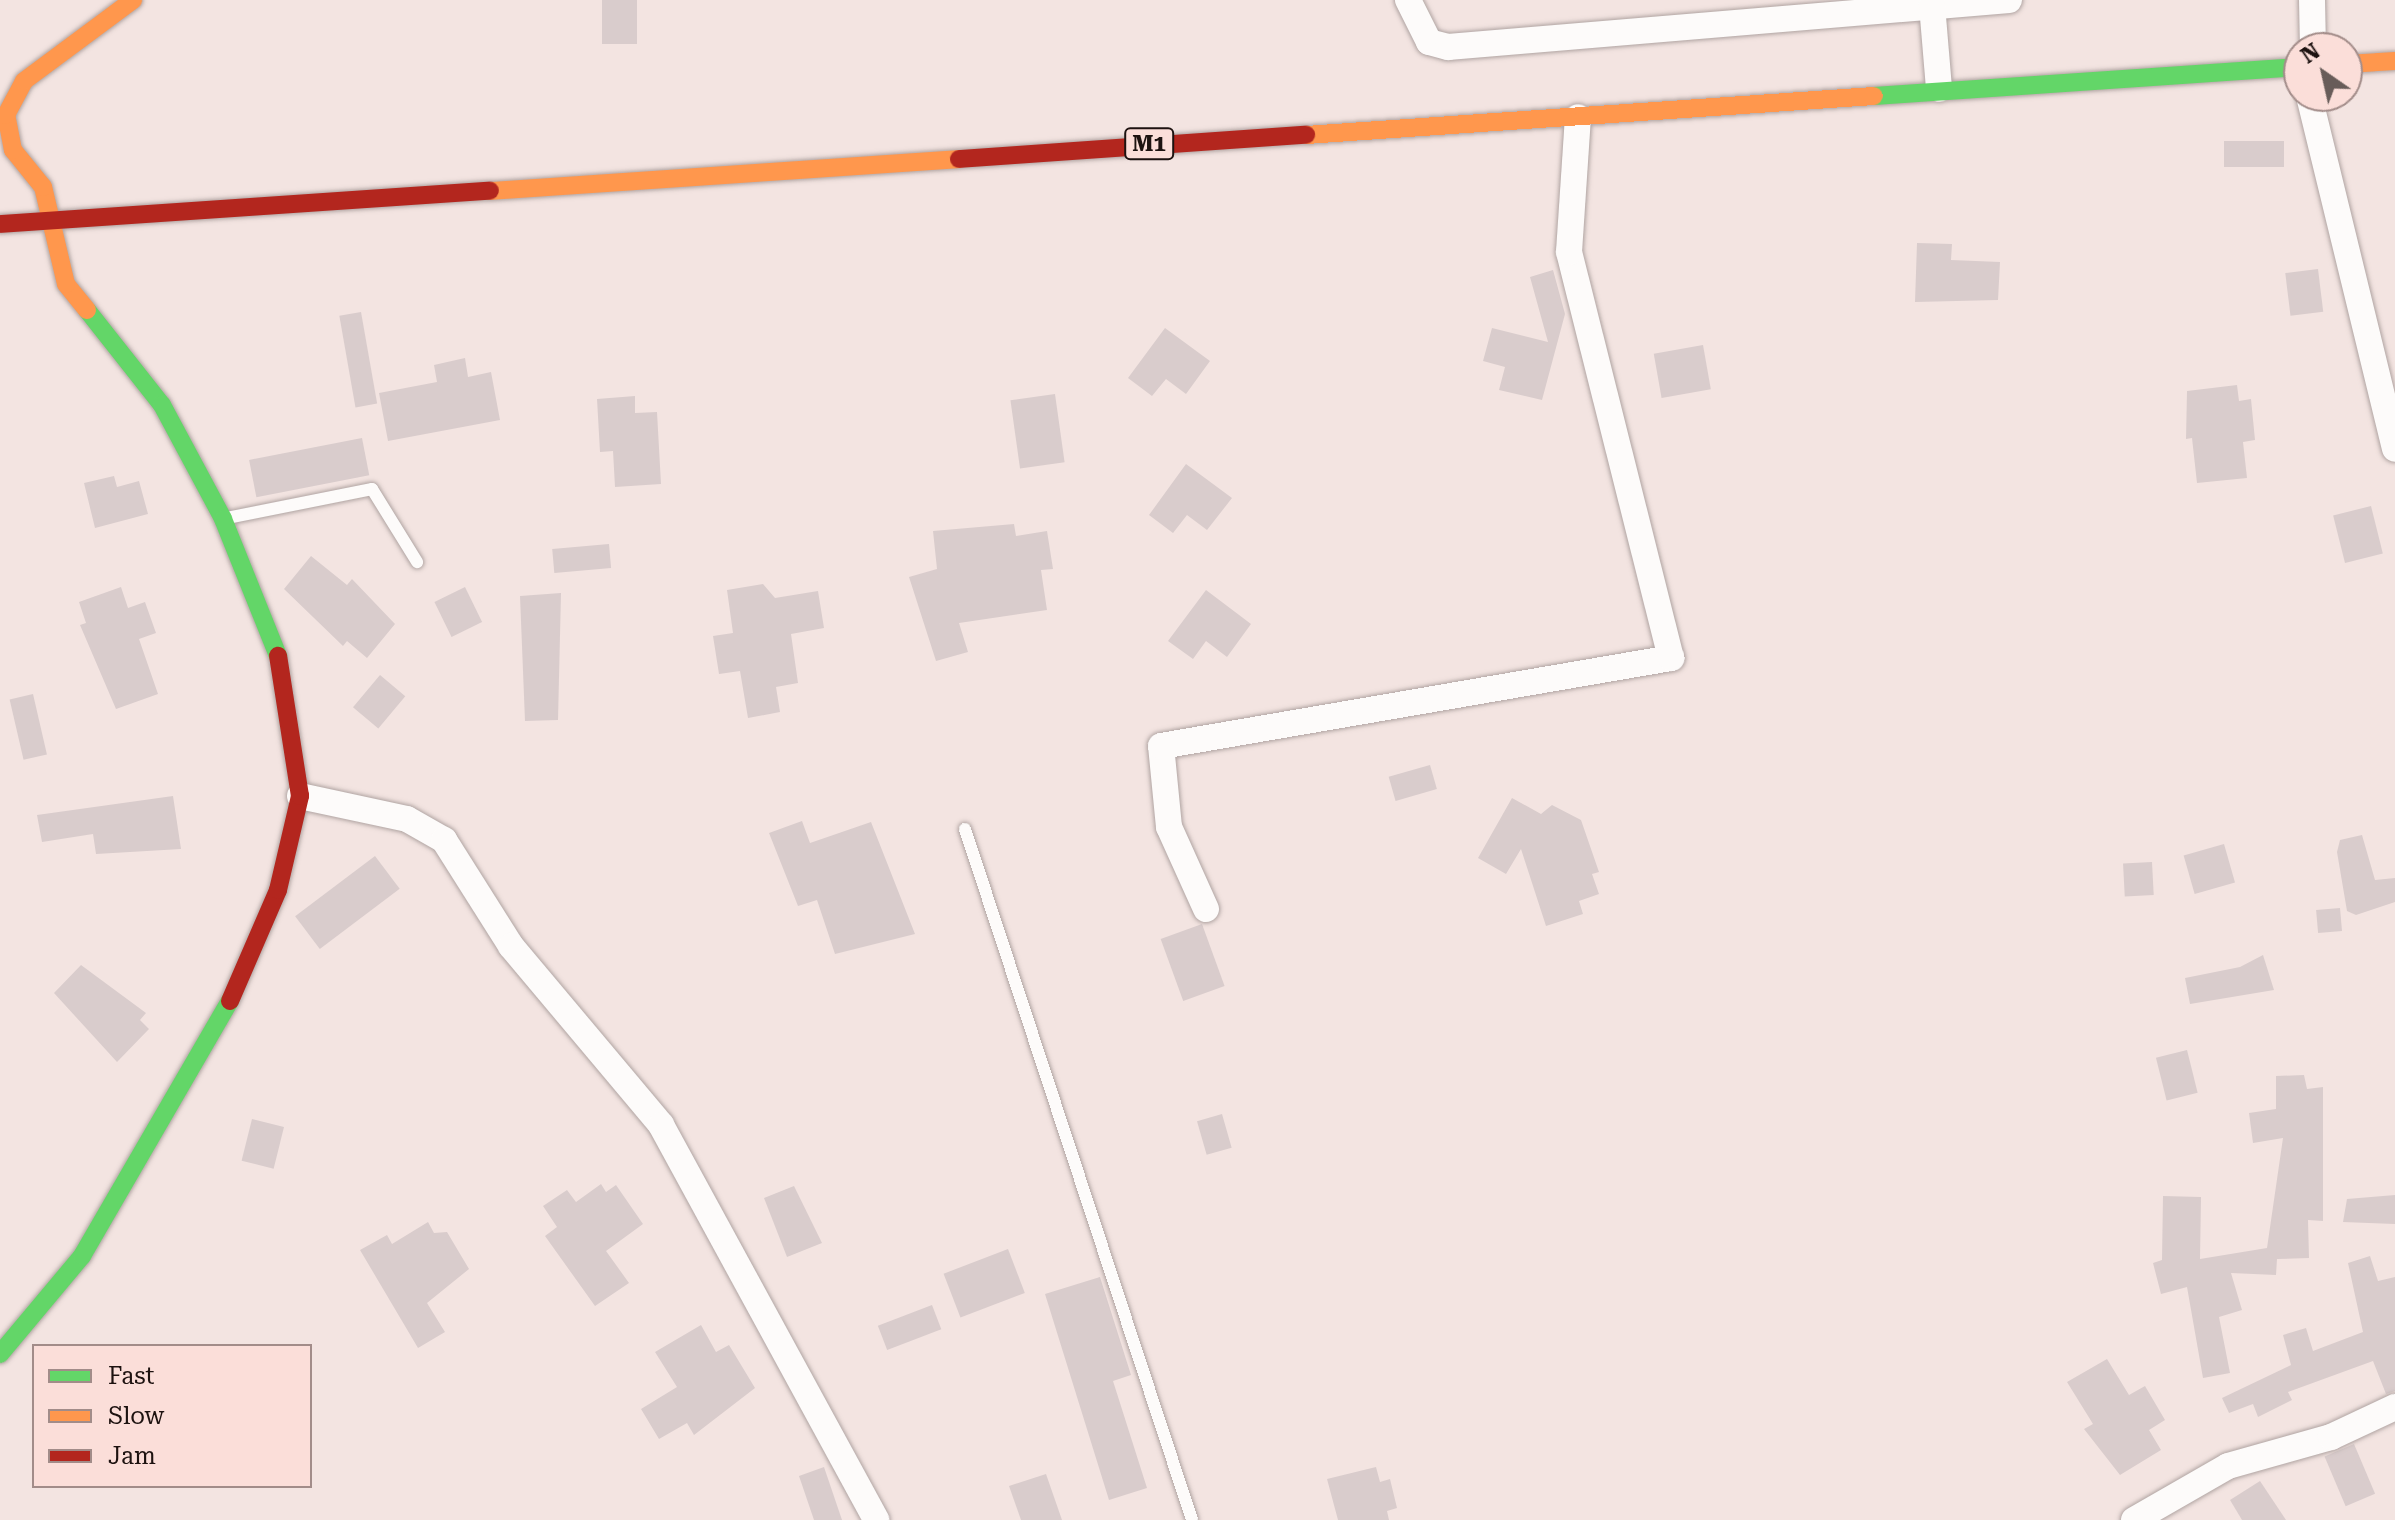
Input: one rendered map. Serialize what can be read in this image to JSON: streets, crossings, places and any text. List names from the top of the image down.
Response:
{
  "streets": {
    "main road": ["M1"]
  },
  "legend": ["Fast", "Slow", "Jam"],
  "north": "top left"
}
